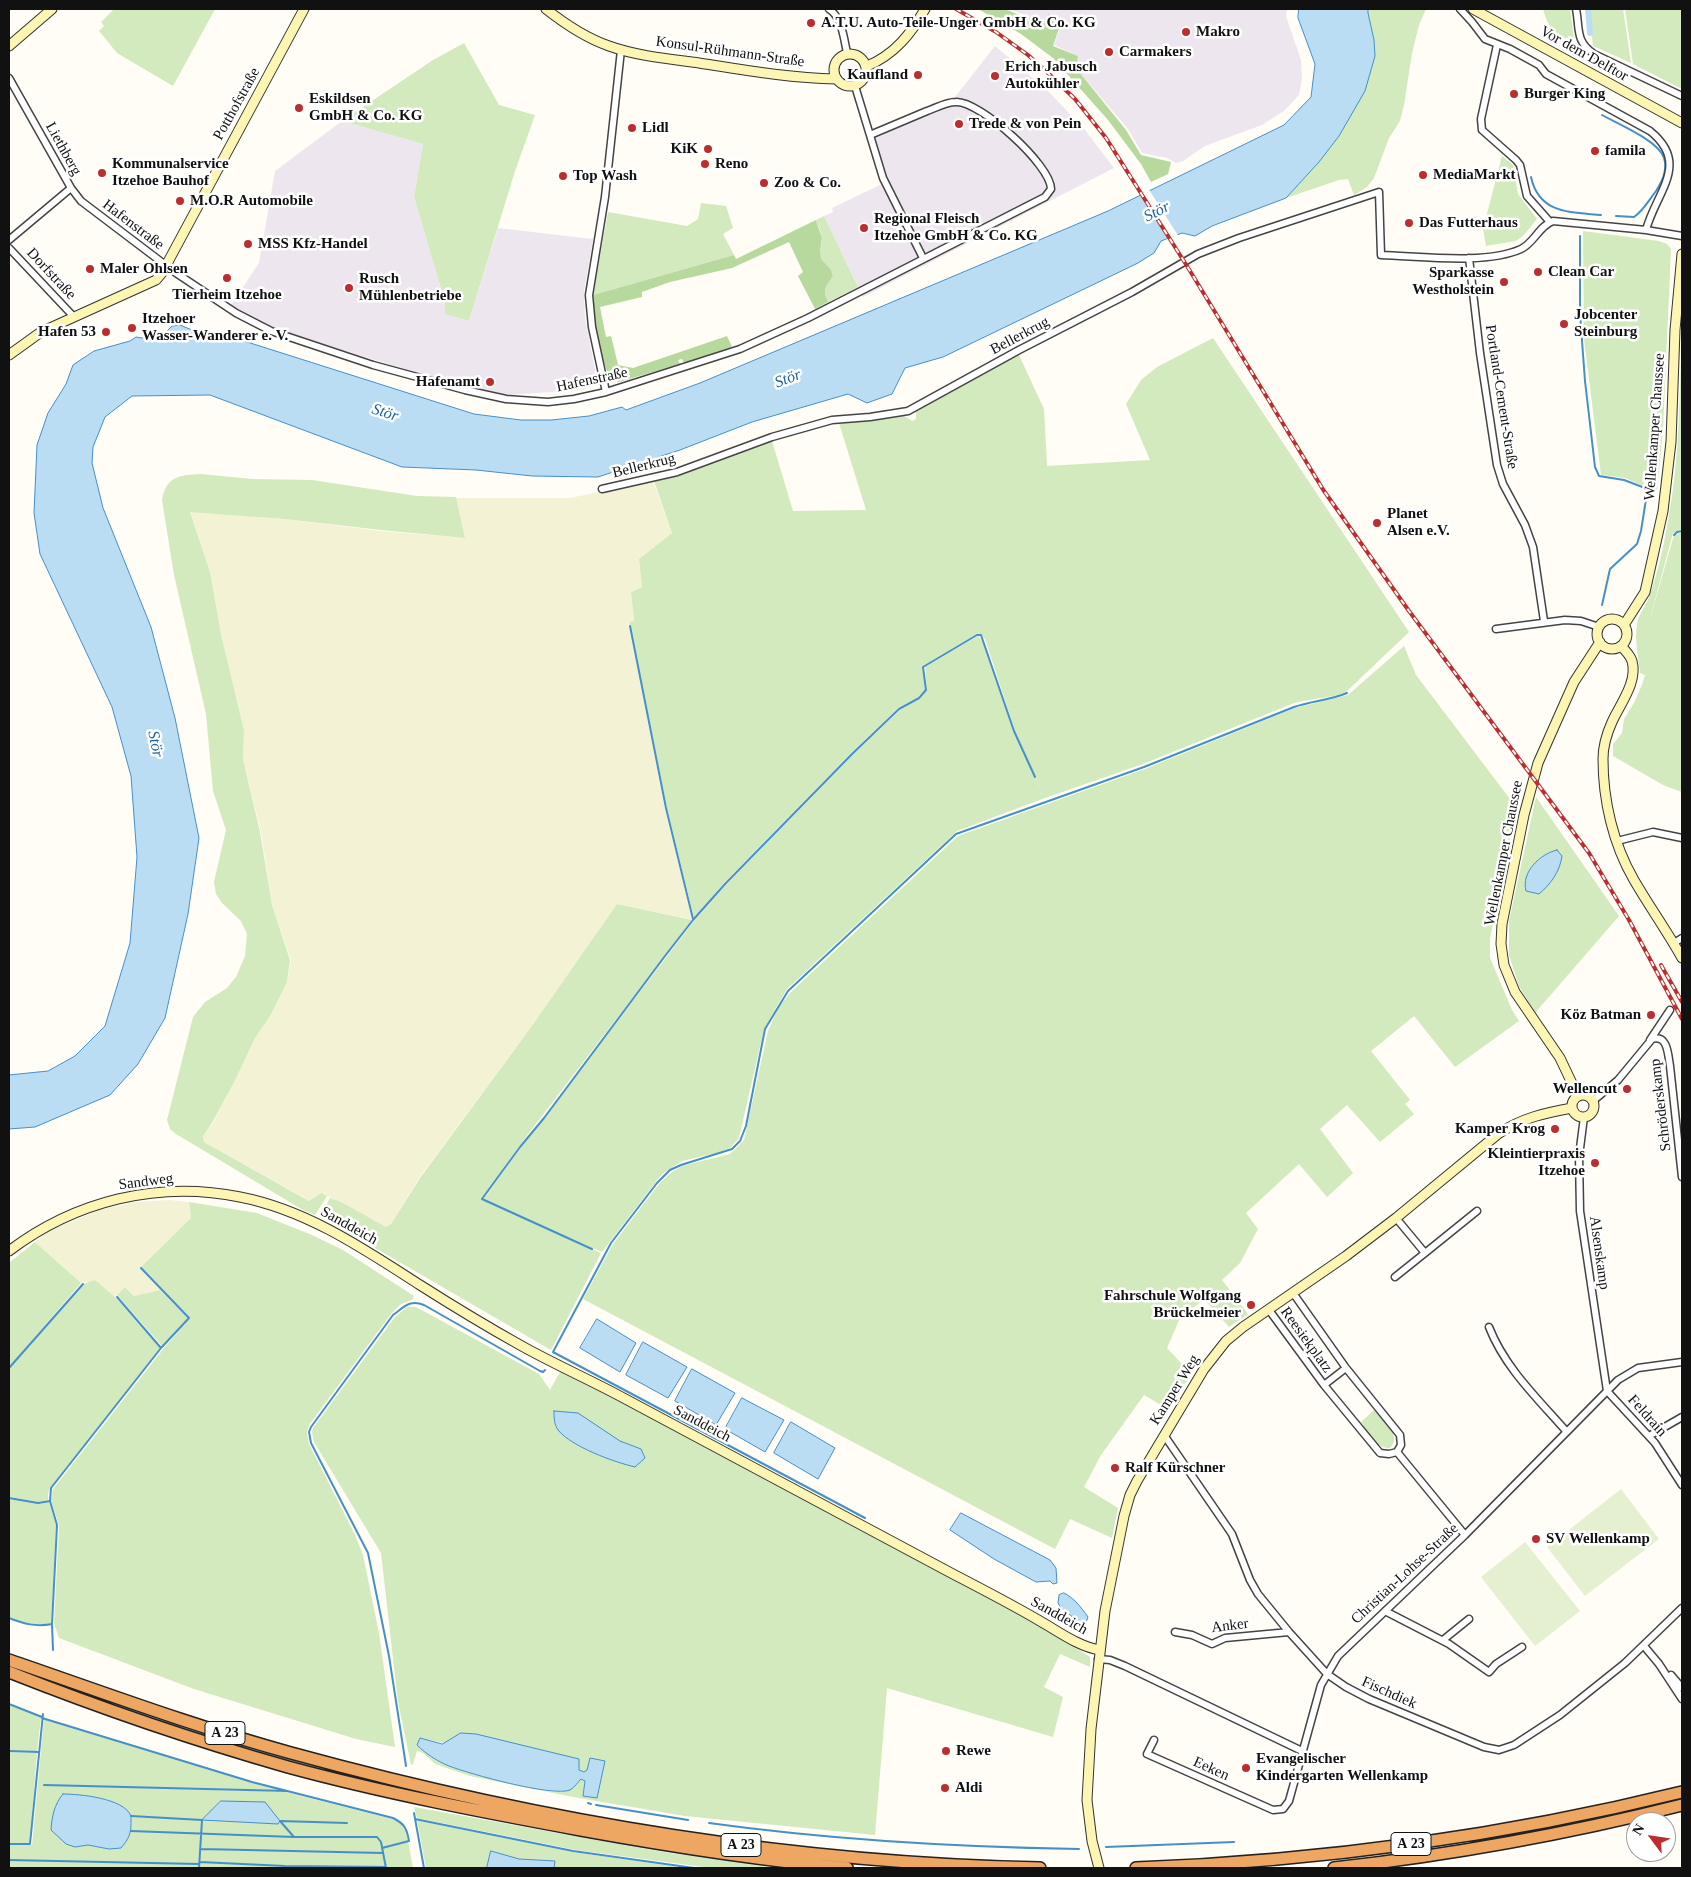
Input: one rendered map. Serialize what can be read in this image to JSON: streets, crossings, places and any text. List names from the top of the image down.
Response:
{
  "streets": {
    "highway": ["A 23"],
    "street": [
      "Konsul-Rühmann-Straße",
      "Vor dem Delftor",
      "Potthofstraße",
      "Liethberg",
      "Hafenstraße",
      "Dorfstraße",
      "Bellerkrug",
      "Portland-Cement-Straße",
      "Wellenkamper Chaussee",
      "Schröderskamp",
      "Sandweg",
      "Sanddeich",
      "Alsenskamp",
      "Reesiekplatz",
      "Kamper Weg",
      "Feldrain",
      "Christian-Lohse-Straße",
      "Anker",
      "Fischdiek",
      "Eeken"
    ]
  },
  "crossings": [
    ["Potthofstraße", "Hafenstraße"],
    ["Potthofstraße", "Dorfstraße"],
    ["Liethberg", "Hafenstraße"],
    ["Bellerkrug", "Portland-Cement-Straße"],
    ["Wellenkamper Chaussee", "Alsenskamp"],
    ["Wellenkamper Chaussee", "Kamper Weg"],
    ["Sandweg", "Sanddeich"],
    ["Sanddeich", "Kamper Weg"],
    ["Sanddeich", "Christian-Lohse-Straße"],
    ["Alsenskamp", "Kamper Weg"],
    ["Alsenskamp", "Feldrain"],
    ["Alsenskamp", "Christian-Lohse-Straße"],
    ["Reesiekplatz", "Kamper Weg"],
    ["Kamper Weg", "Fischdiek"],
    ["Feldrain", "Christian-Lohse-Straße"],
    ["Christian-Lohse-Straße", "Fischdiek"],
    ["Christian-Lohse-Straße", "Eeken"],
    ["Anker", "Fischdiek"]
  ],
  "water": ["Stör"],
  "places": [
    "A.T.U. Auto-Teile-Unger GmbH & Co. KG",
    "Makro",
    "Carmakers",
    "Kaufland",
    "Erich Jabusch Autokühler",
    "Burger King",
    "Eskildsen GmbH & Co. KG",
    "Trede & von Pein",
    "Lidl",
    "KiK",
    "famila",
    "Reno",
    "Kommunalservice Itzehoe Bauhof",
    "MediaMarkt",
    "Top Wash",
    "Zoo & Co.",
    "M.O.R Automobile",
    "Das Futterhaus",
    "Regional Fleisch Itzehoe GmbH & Co. KG",
    "MSS Kfz-Handel",
    "Maler Ohlsen",
    "Clean Car",
    "Tierheim Itzehoe",
    "Sparkasse Westholstein",
    "Rusch Mühlenbetriebe",
    "Jobcenter Steinburg",
    "Itzehoer Wasser-Wanderer e. V.",
    "Hafen 53",
    "Hafenamt",
    "Planet Alsen e.V.",
    "Köz Batman",
    "Wellencut",
    "Kamper Krog",
    "Kleintierpraxis Itzehoe",
    "Fahrschule Wolfgang Brückelmeier",
    "Ralf Kürschner",
    "SV Wellenkamp",
    "Rewe",
    "Evangelischer Kindergarten Wellenkamp",
    "Aldi"
  ],
  "north": "top left"
}
